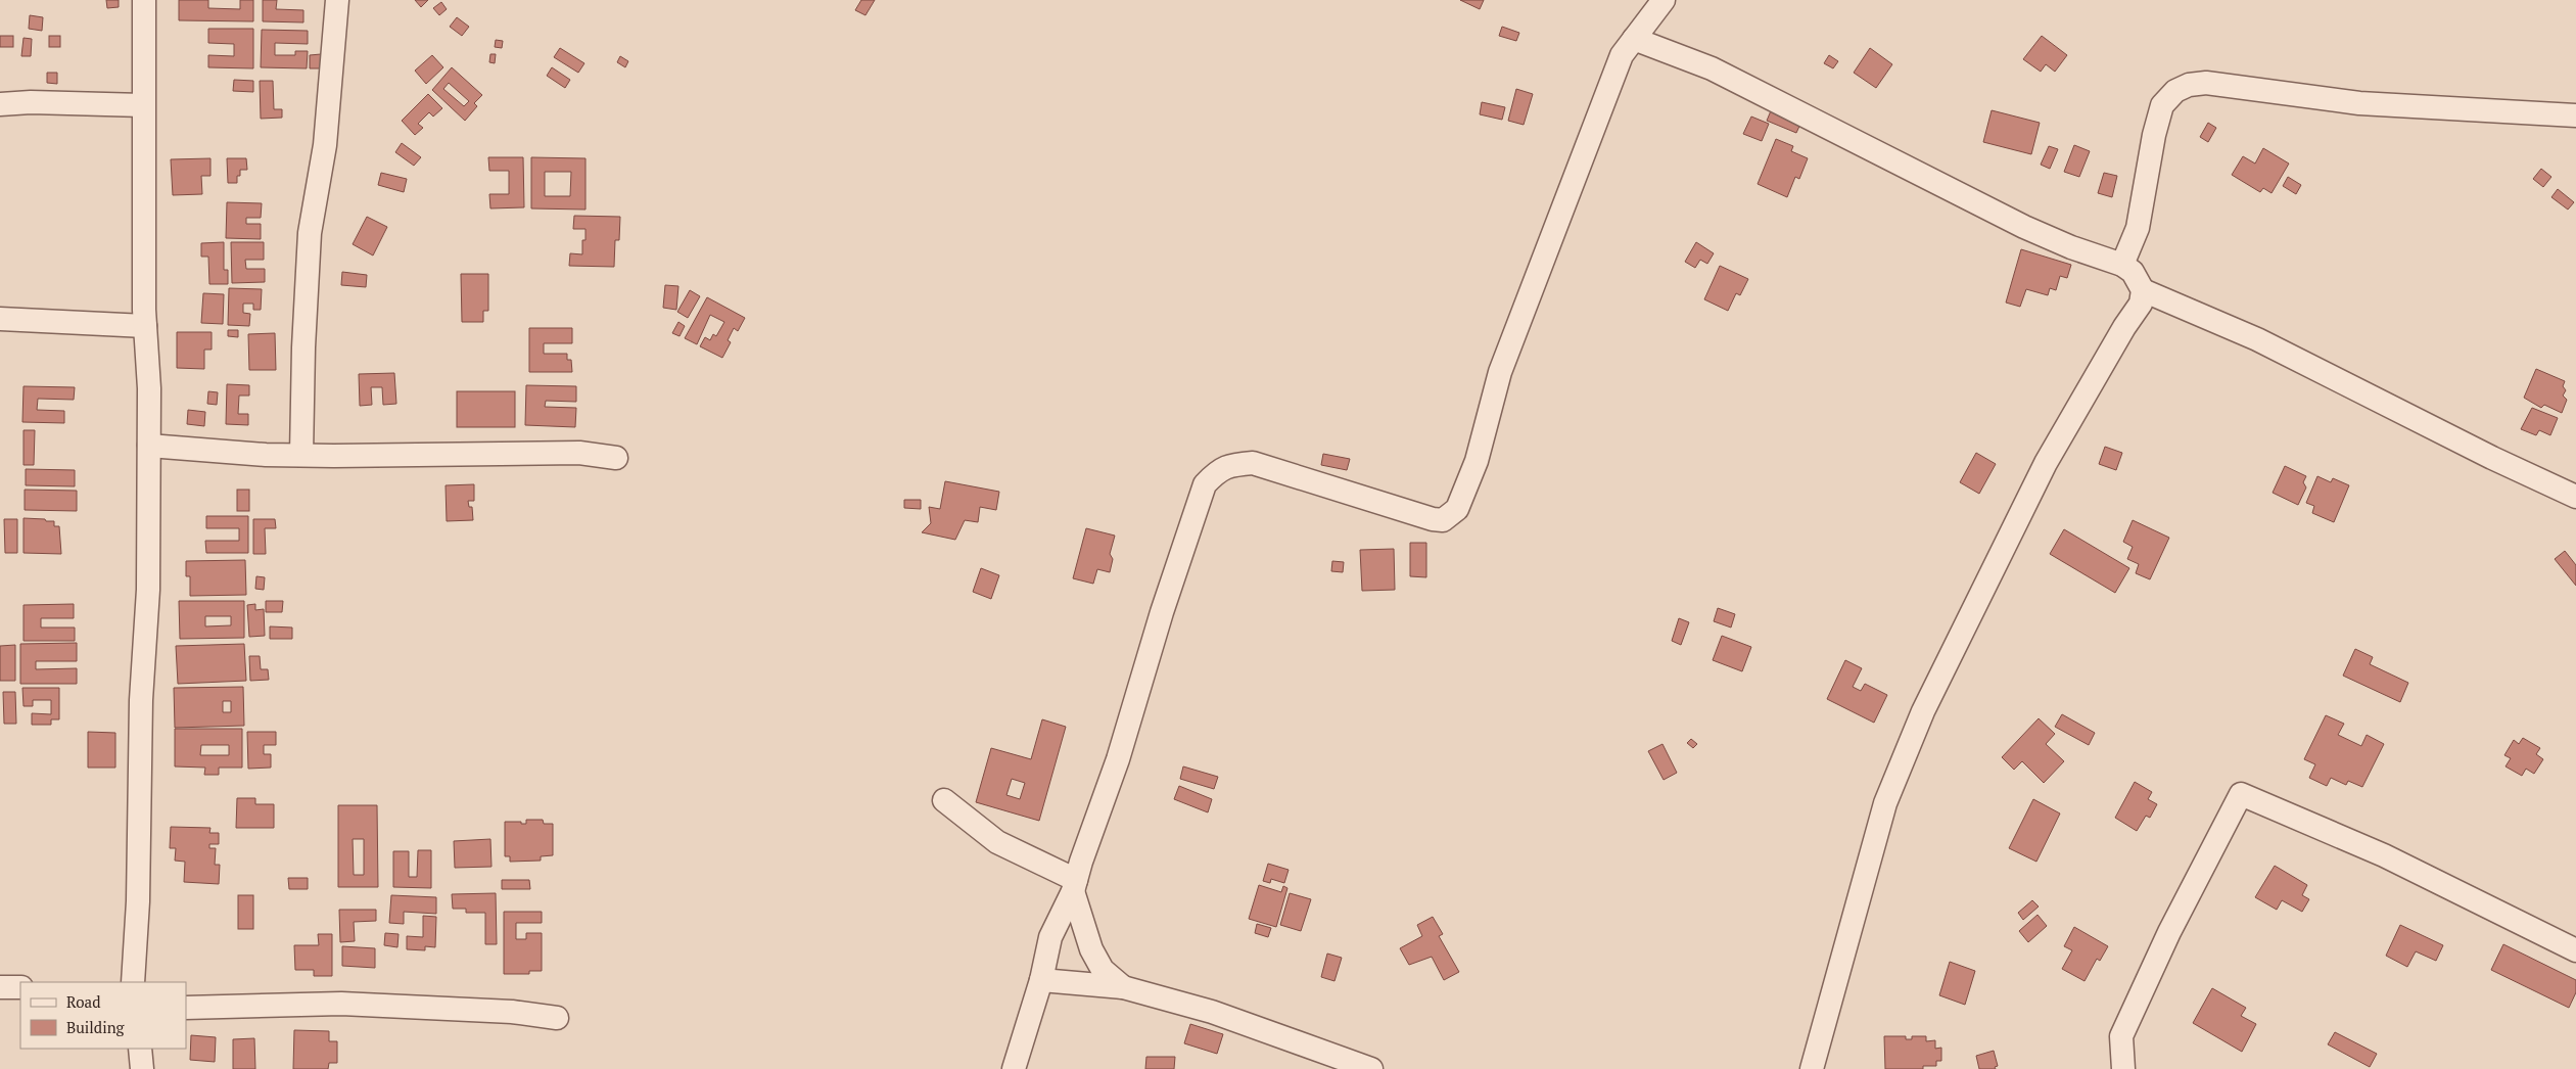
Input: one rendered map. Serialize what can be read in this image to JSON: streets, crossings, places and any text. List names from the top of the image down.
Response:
{
  "legend": ["Road", "Building"]
}
